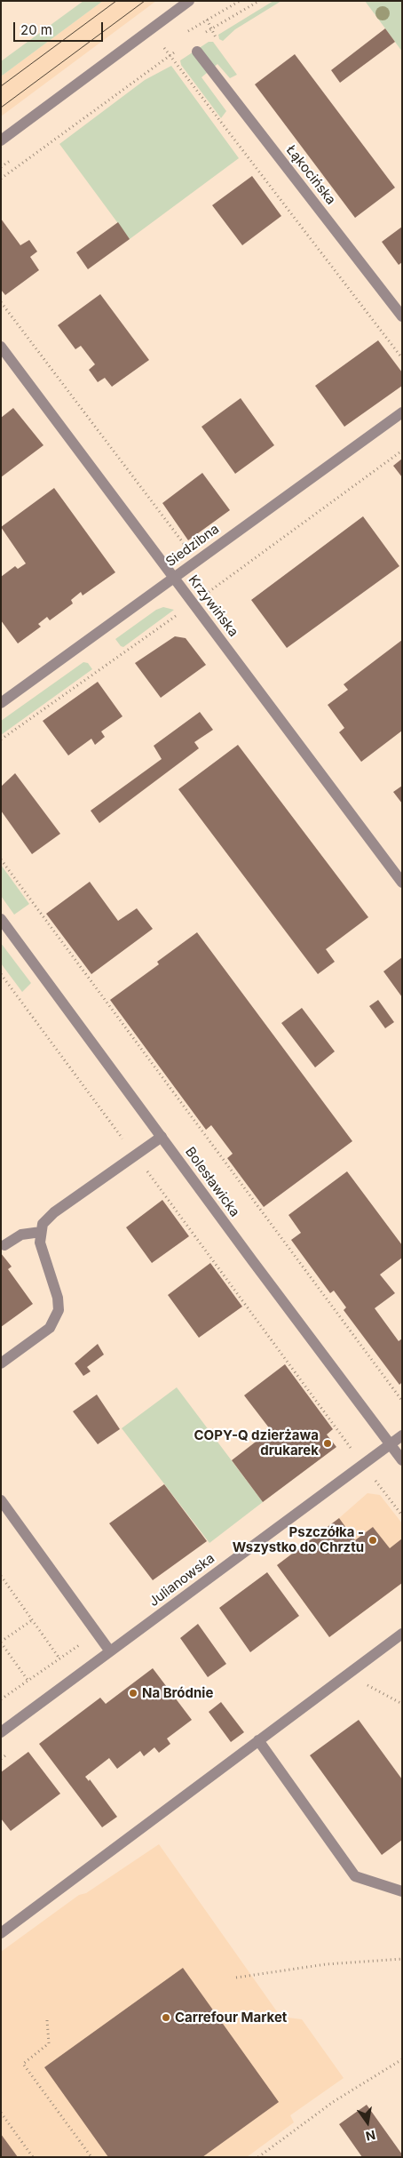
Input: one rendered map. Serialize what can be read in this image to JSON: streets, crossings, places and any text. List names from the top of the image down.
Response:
{
  "streets": {
    "street": [
      "Łąkocińska",
      "Siedzibna",
      "Krzywińska",
      "Bolesławicka",
      "Julianowska"
    ]
  },
  "crossings": [
    ["Siedzibna", "Krzywińska"],
    ["Bolesławicka", "Julianowska"]
  ],
  "places": [
    "COPY-Q dzierżawa drukarek",
    "Pszczółka - Wszystko do Chrztu",
    "Na Bródnie",
    "Carrefour Market"
  ],
  "scale_bar": "20 m",
  "north": "bottom"
}
